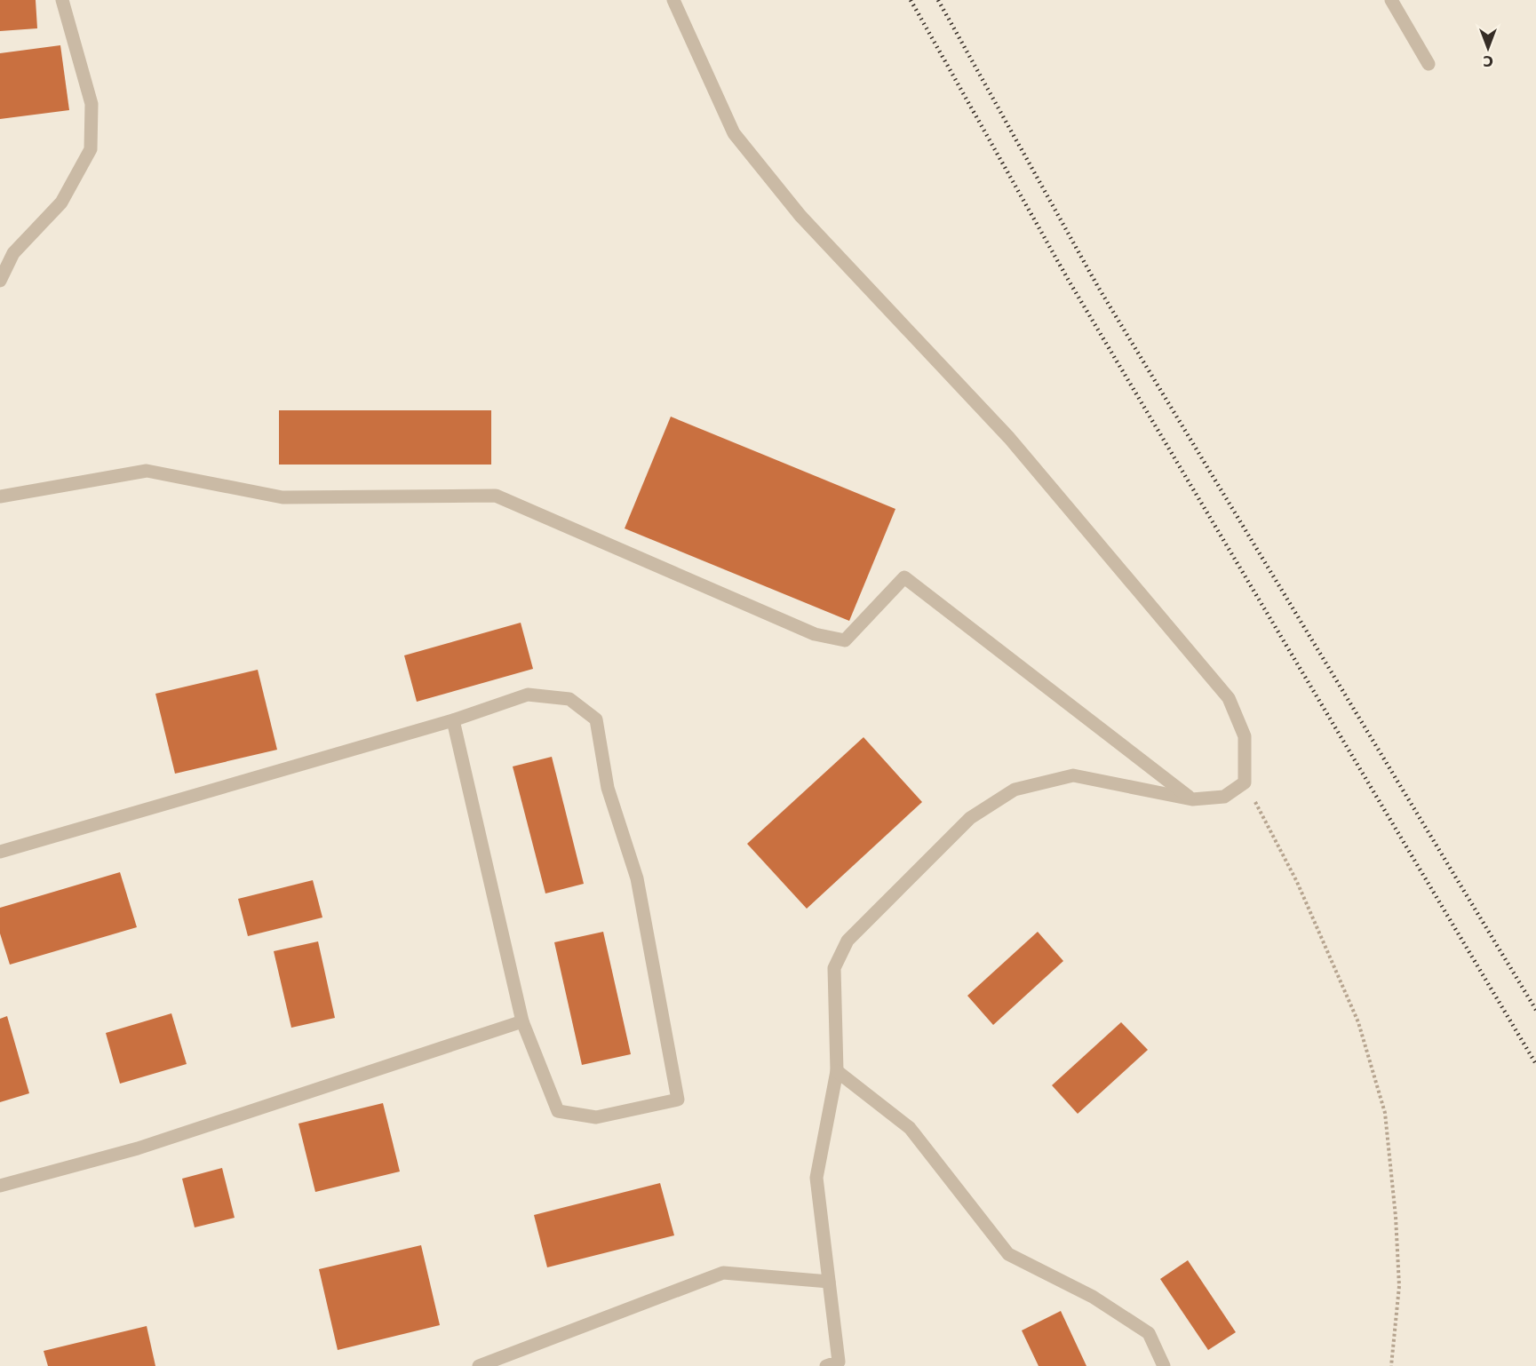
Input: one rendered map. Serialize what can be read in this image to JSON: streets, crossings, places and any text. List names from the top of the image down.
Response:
{
  "north": "bottom"
}
